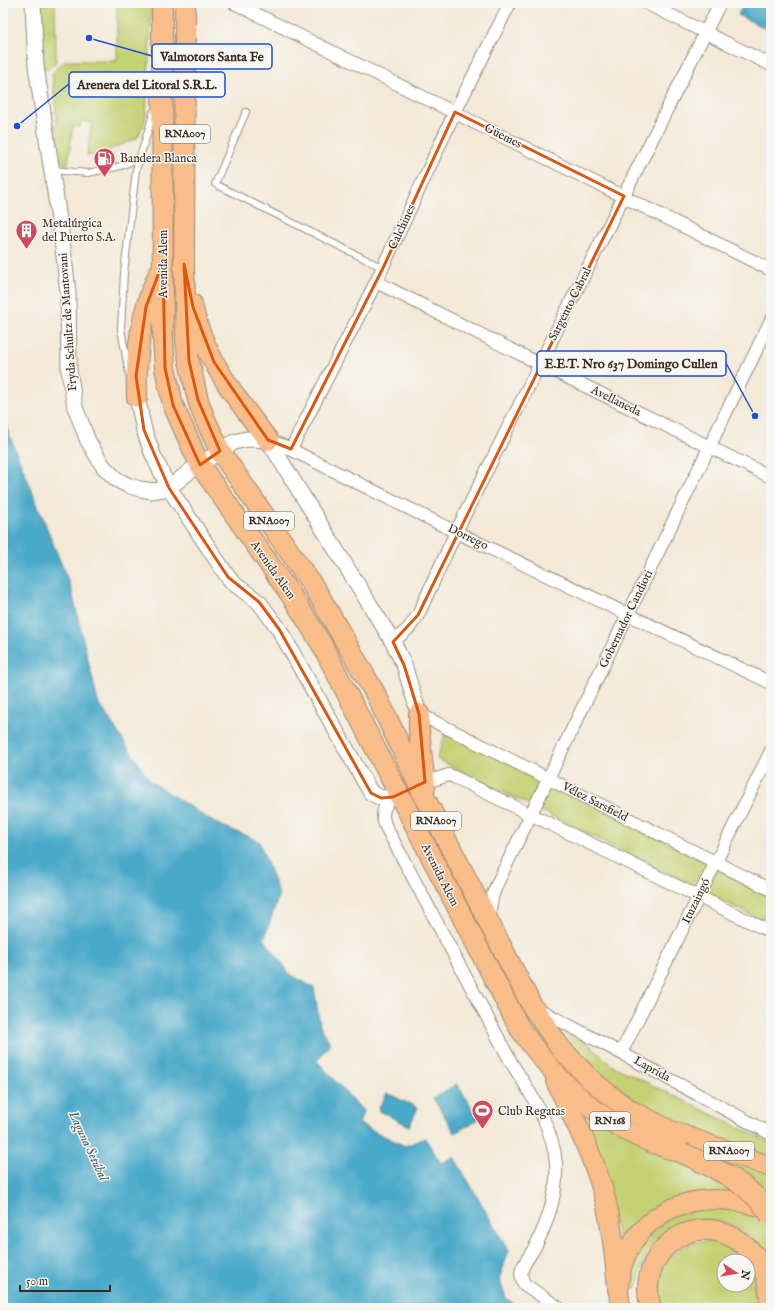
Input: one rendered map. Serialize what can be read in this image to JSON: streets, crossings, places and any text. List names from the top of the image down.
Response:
{
  "streets": {
    "highway": ["RNA007", "Avenida Alem", "RN168"],
    "street": [
      "Güemes",
      "Calchines",
      "Sargento Cabral",
      "Fryda Schultz de Mantovani",
      "Avellaneda",
      "Dorrego",
      "Gobernador Candioti",
      "Vélez Sarsfield",
      "Ituzaingó",
      "Laprida"
    ]
  },
  "crossings": [
    ["RNA007", "Avenida Alem"],
    ["RNA007", "Laprida"],
    ["RNA007", "RN168"],
    ["Güemes", "Calchines"],
    ["Güemes", "Sargento Cabral"],
    ["Calchines", "Avellaneda"],
    ["Calchines", "Dorrego"],
    ["Avenida Alem", "Dorrego"],
    ["Avenida Alem", "Gobernador Candioti"],
    ["Avenida Alem", "Laprida"],
    ["Avenida Alem", "RN168"],
    ["Sargento Cabral", "Avellaneda"],
    ["Sargento Cabral", "Dorrego"],
    ["Fryda Schultz de Mantovani", "Dorrego"],
    ["Avellaneda", "Gobernador Candioti"],
    ["Dorrego", "Gobernador Candioti"],
    ["Gobernador Candioti", "Vélez Sarsfield"],
    ["Vélez Sarsfield", "Ituzaingó"],
    ["Ituzaingó", "Laprida"]
  ],
  "water": ["Laguna Setúbal"],
  "places": {
    "other": ["Valmotors Santa Fe", "Arenera del Litoral S.R.L.", "E.E.T. Nro 637 Domingo Cullen"],
    "fuel station": ["Bandera Blanca"],
    "building": ["Metalúrgica del Puerto S.A."],
    "sports": ["Club Regatas"]
  },
  "scale_bar": "50 m",
  "north": "right"
}
